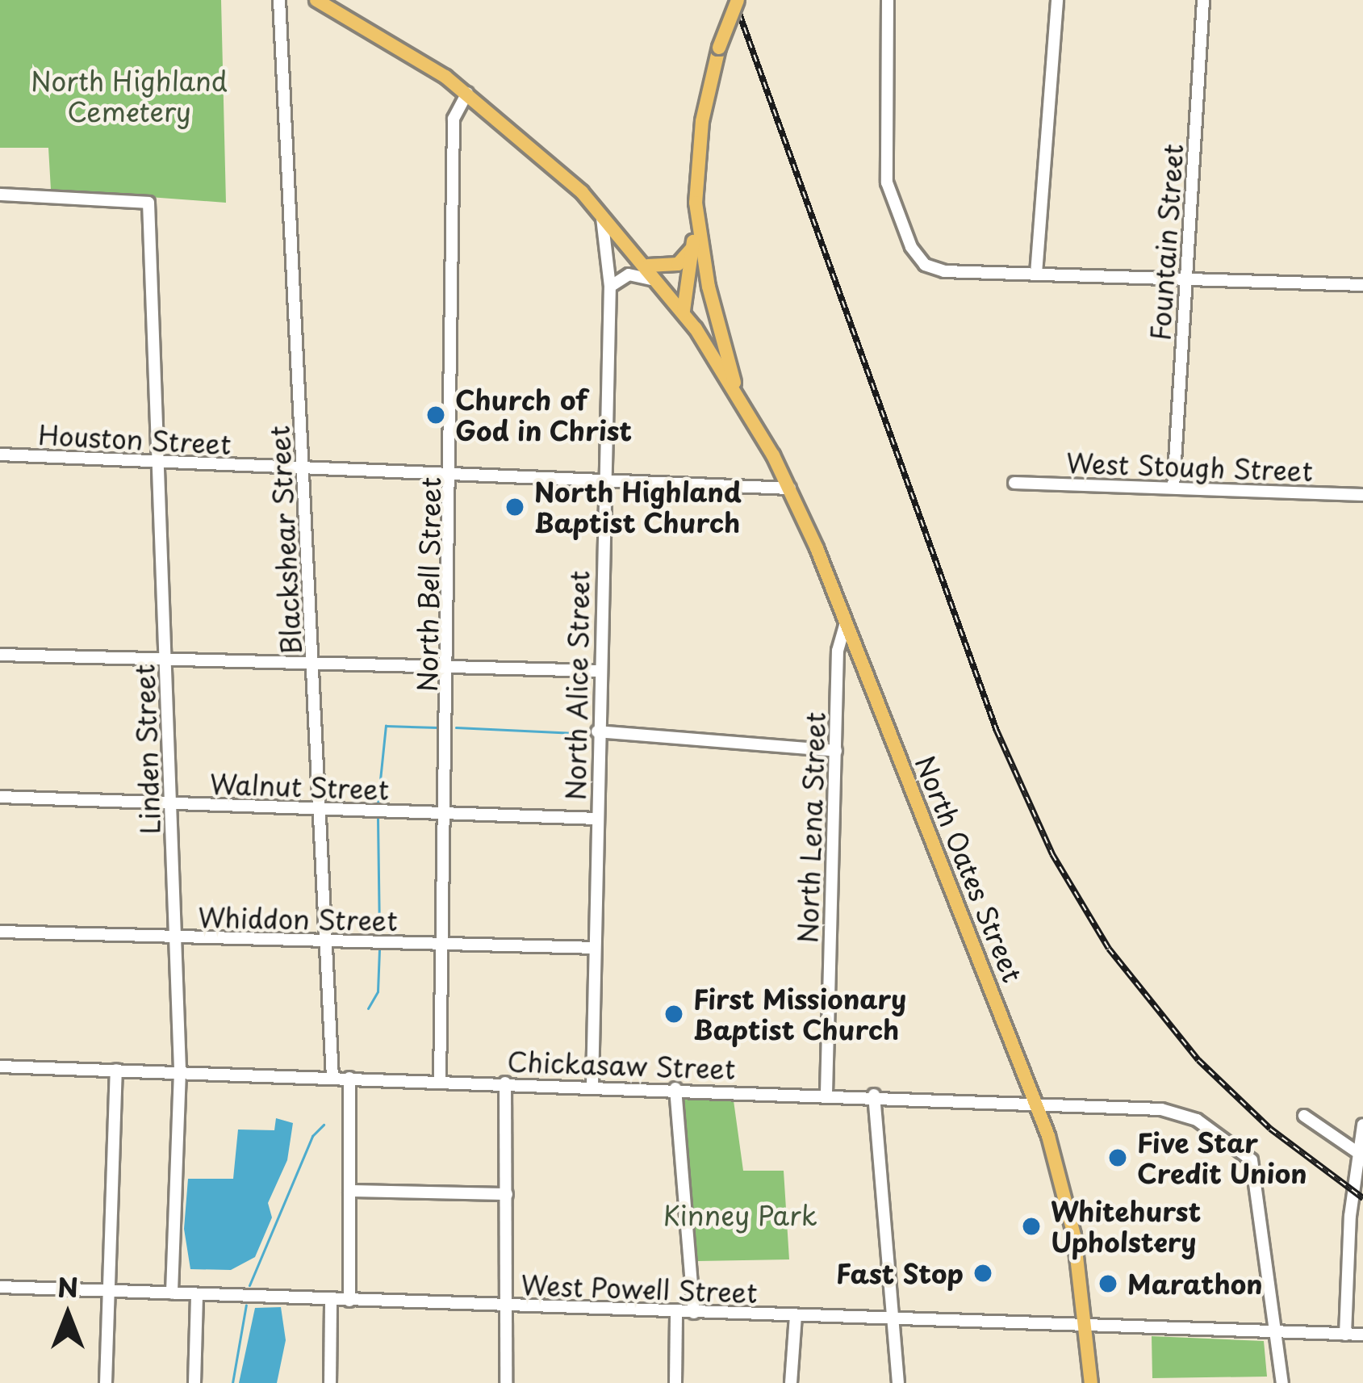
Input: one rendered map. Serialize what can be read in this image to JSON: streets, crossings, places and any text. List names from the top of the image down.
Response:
{
  "streets": {
    "main road": ["North Oates Street"],
    "street": [
      "Fountain Street",
      "Houston Street",
      "West Stough Street",
      "Blackshear Street",
      "North Bell Street",
      "North Alice Street",
      "Linden Street",
      "Walnut Street",
      "North Lena Street",
      "Whiddon Street",
      "Chickasaw Street",
      "West Powell Street"
    ]
  },
  "crossings": [
    ["Fountain Street", "West Stough Street"],
    ["Houston Street", "Blackshear Street"],
    ["Houston Street", "North Bell Street"],
    ["Houston Street", "North Alice Street"],
    ["Houston Street", "Linden Street"],
    ["Houston Street", "North Oates Street"],
    ["Blackshear Street", "Walnut Street"],
    ["Blackshear Street", "Whiddon Street"],
    ["Blackshear Street", "Chickasaw Street"],
    ["North Bell Street", "Walnut Street"],
    ["North Bell Street", "Whiddon Street"],
    ["North Bell Street", "Chickasaw Street"],
    ["North Alice Street", "Walnut Street"],
    ["North Alice Street", "Whiddon Street"],
    ["North Alice Street", "Chickasaw Street"],
    ["Linden Street", "Walnut Street"],
    ["Linden Street", "Whiddon Street"],
    ["Linden Street", "Chickasaw Street"],
    ["Linden Street", "West Powell Street"],
    ["North Lena Street", "North Oates Street"],
    ["North Lena Street", "Chickasaw Street"],
    ["North Oates Street", "Chickasaw Street"],
    ["North Oates Street", "West Powell Street"],
    ["Chickasaw Street", "West Powell Street"]
  ],
  "parks": ["North Highland Cemetery", "Kinney Park"],
  "places": [
    "Church of God in Christ",
    "North Highland Baptist Church",
    "First Missionary Baptist Church",
    "Five Star Credit Union",
    "Whitehurst Upholstery",
    "Fast Stop",
    "Marathon"
  ],
  "north": "top"
}
